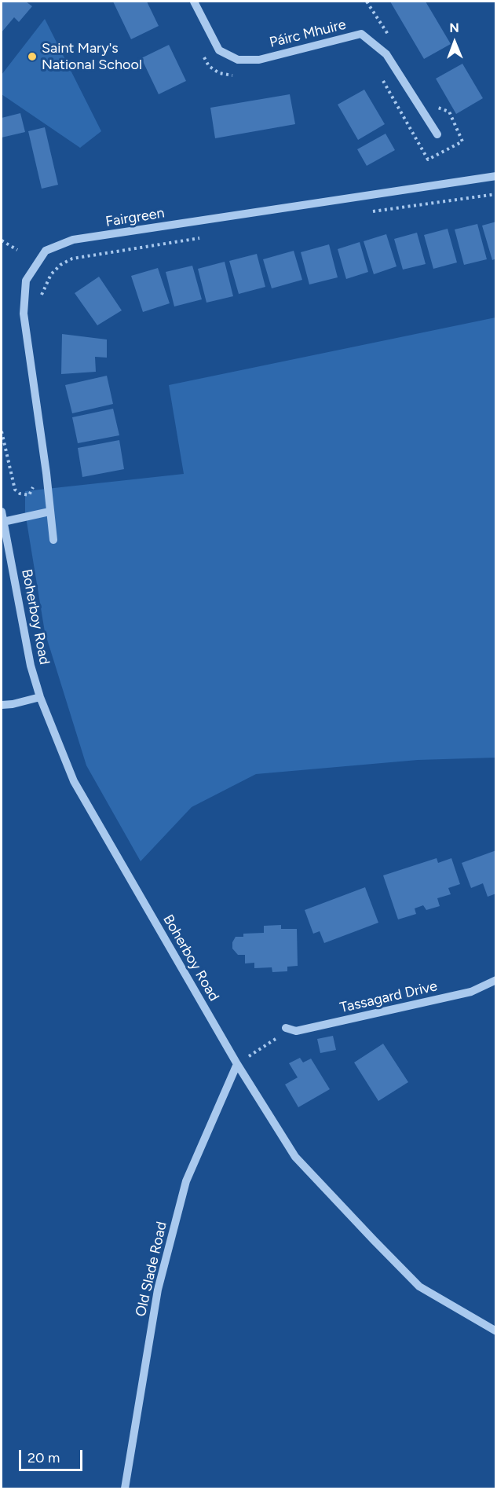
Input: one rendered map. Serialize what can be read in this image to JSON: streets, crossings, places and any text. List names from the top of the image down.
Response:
{
  "streets": {
    "street": [
      "Páirc Mhuire",
      "Fairgreen",
      "Boherboy Road",
      "Tassagard Drive",
      "Old Slade Road"
    ]
  },
  "crossings": [
    ["Boherboy Road", "Old Slade Road"]
  ],
  "places": ["Saint Mary's National School"],
  "scale_bar": "20 m",
  "north": "top"
}
